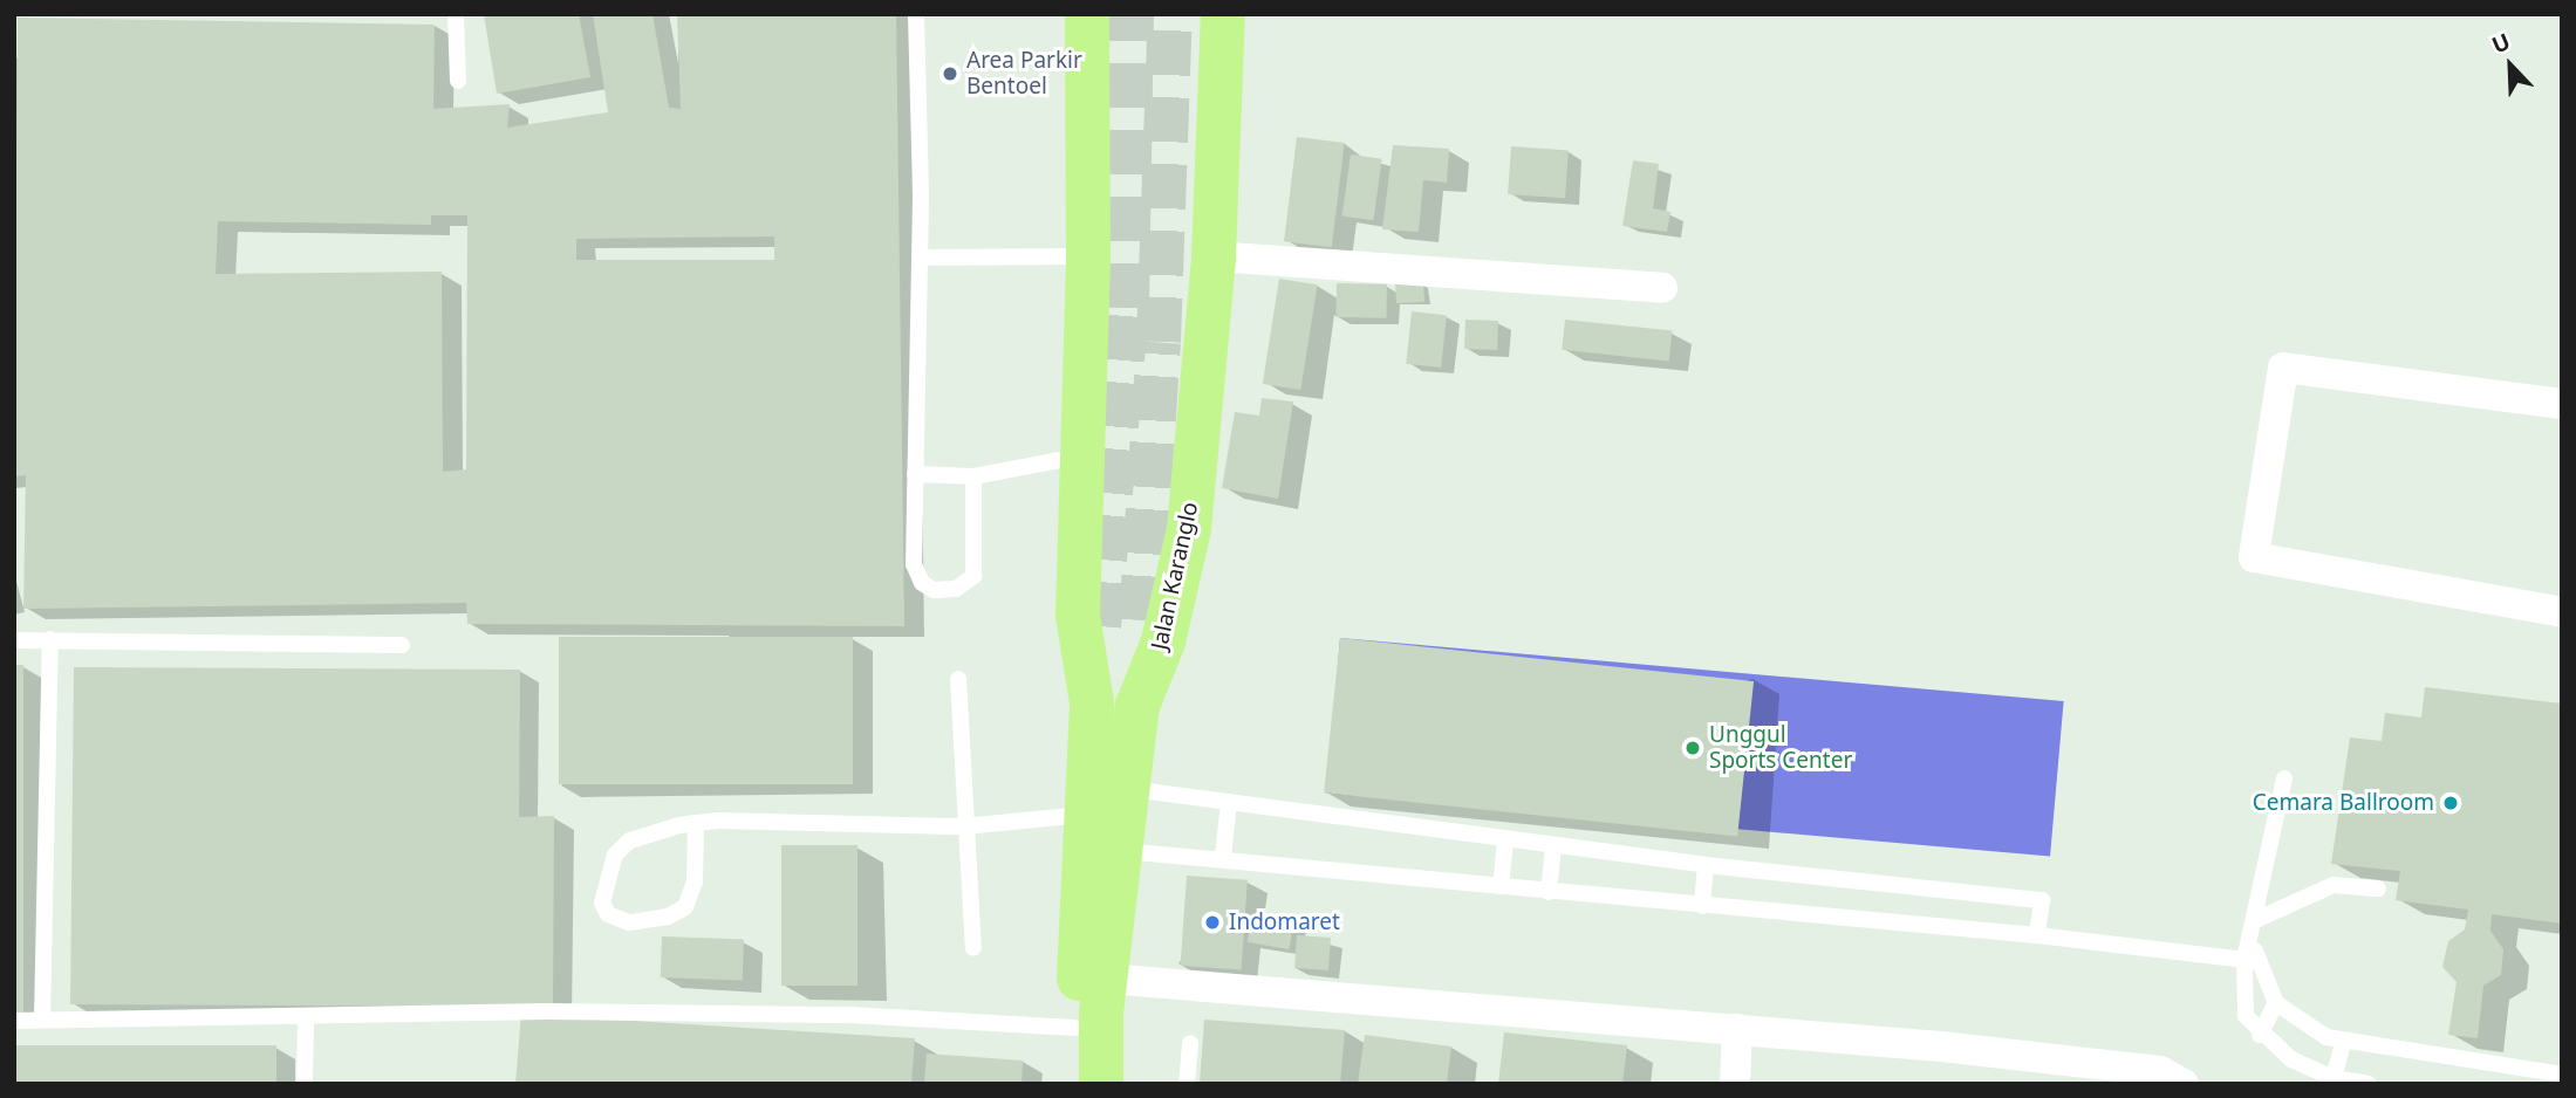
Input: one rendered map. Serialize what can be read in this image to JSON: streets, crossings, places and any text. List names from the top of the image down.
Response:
{
  "streets": {
    "highway": ["Jalan Karanglo"]
  },
  "places": [
    "Area Parkir Bentoel",
    "Unggul Sports Center",
    "Cemara Ballroom",
    "Indomaret"
  ],
  "north": "top left"
}
